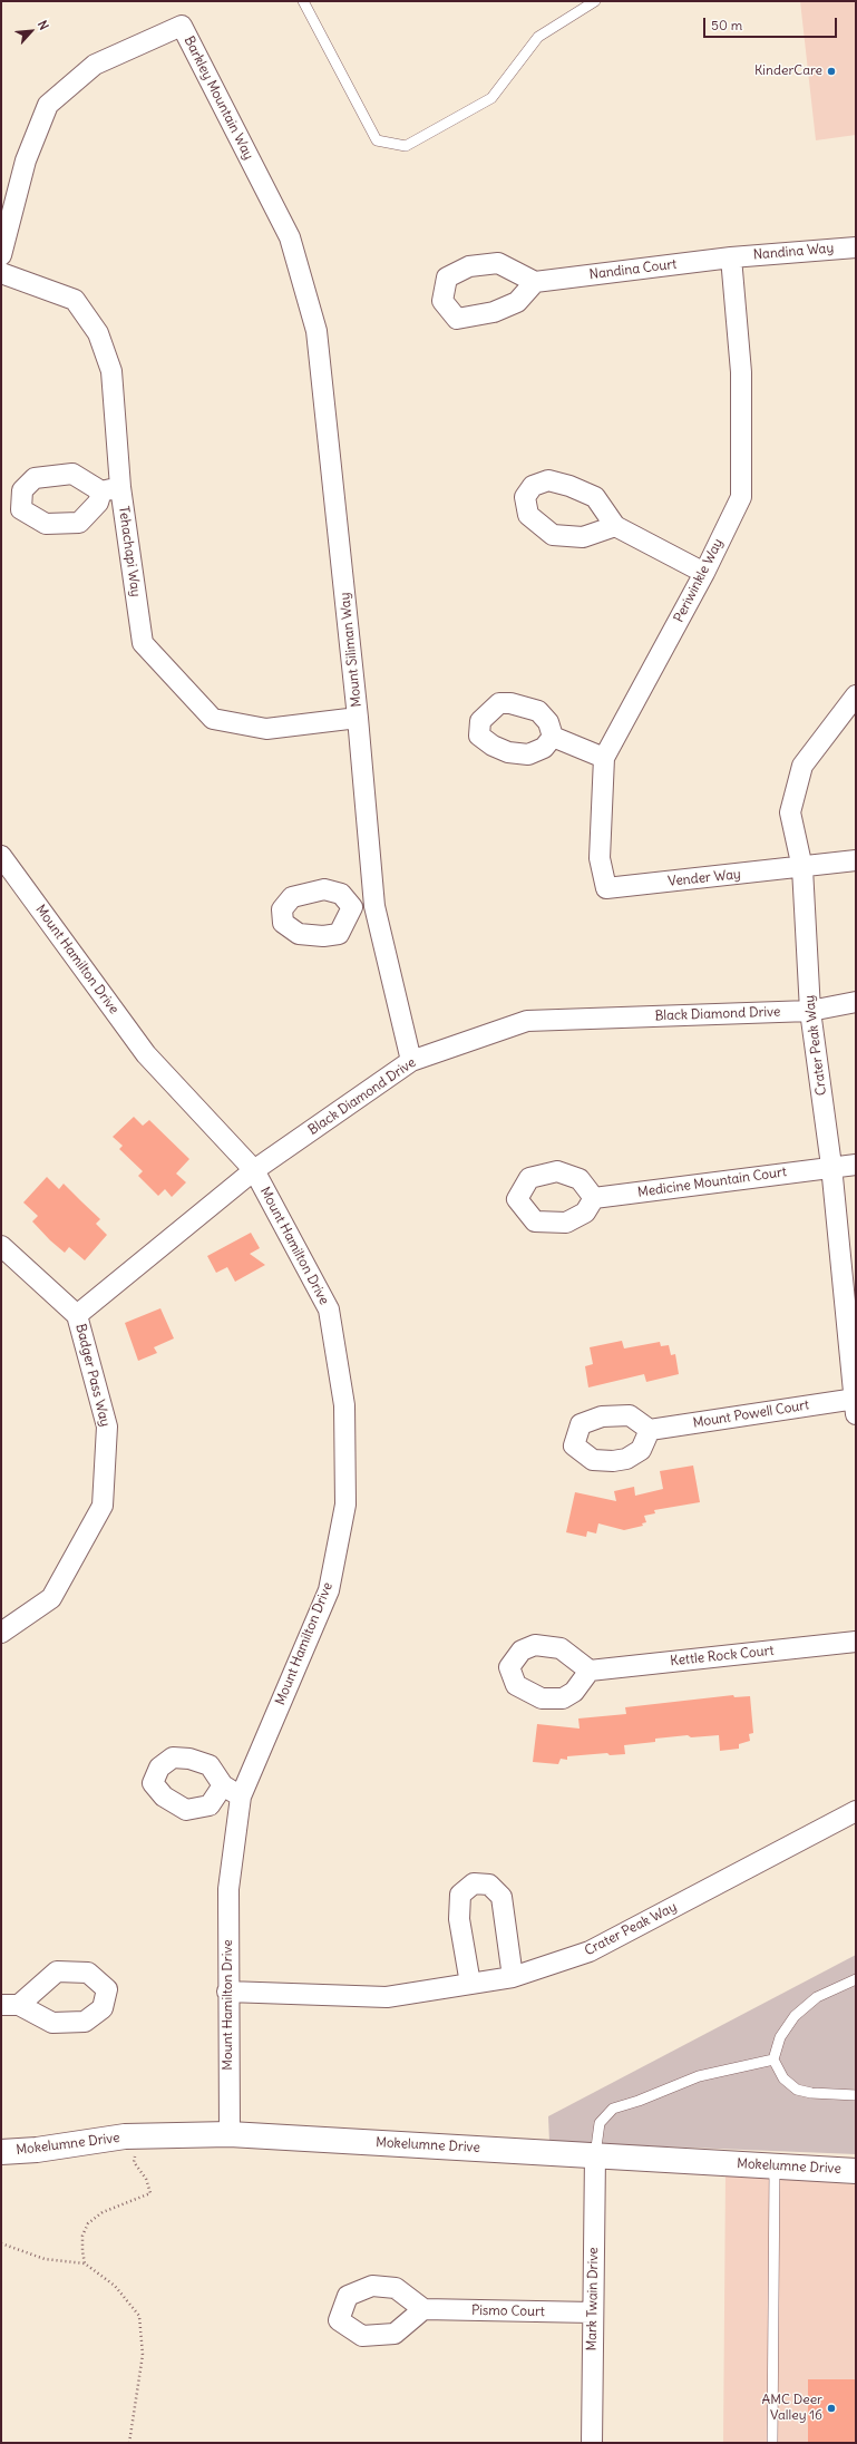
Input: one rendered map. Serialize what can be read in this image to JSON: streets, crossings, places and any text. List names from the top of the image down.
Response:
{
  "streets": {
    "street": [
      "Barkley Mountain Way",
      "Nandina Way",
      "Nandina Court",
      "Tehachapi Way",
      "Periwinkle Way",
      "Mount Siliman Way",
      "Vender Way",
      "Mount Hamilton Drive",
      "Black Diamond Drive",
      "Crater Peak Way",
      "Medicine Mountain Court",
      "Badger Pass Way",
      "Mount Powell Court",
      "Kettle Rock Court",
      "Mokelumne Drive",
      "Mark Twain Drive",
      "Pismo Court"
    ]
  },
  "crossings": [
    ["Barkley Mountain Way", "Mount Siliman Way"],
    ["Nandina Way", "Nandina Court"],
    ["Nandina Way", "Periwinkle Way"],
    ["Nandina Court", "Periwinkle Way"],
    ["Tehachapi Way", "Mount Siliman Way"],
    ["Periwinkle Way", "Vender Way"],
    ["Mount Siliman Way", "Black Diamond Drive"],
    ["Vender Way", "Crater Peak Way"],
    ["Mount Hamilton Drive", "Black Diamond Drive"],
    ["Mount Hamilton Drive", "Crater Peak Way"],
    ["Mount Hamilton Drive", "Mokelumne Drive"],
    ["Black Diamond Drive", "Crater Peak Way"],
    ["Black Diamond Drive", "Badger Pass Way"],
    ["Crater Peak Way", "Medicine Mountain Court"],
    ["Crater Peak Way", "Mount Powell Court"],
    ["Mokelumne Drive", "Mark Twain Drive"],
    ["Mark Twain Drive", "Pismo Court"]
  ],
  "places": ["KinderCare", "AMC Deer Valley 16"],
  "scale_bar": "50 m",
  "north": "top right"
}
